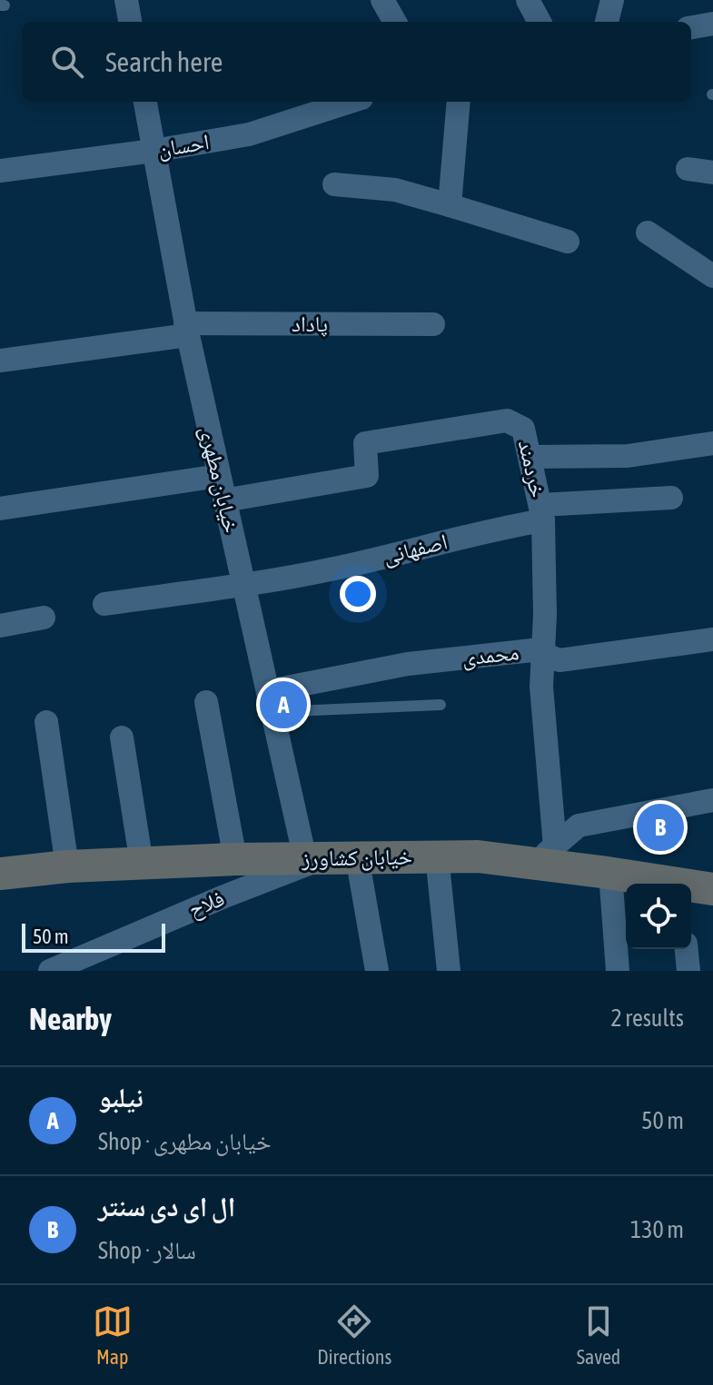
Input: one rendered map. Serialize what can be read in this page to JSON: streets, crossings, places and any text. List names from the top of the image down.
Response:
{
  "streets": {
    "main road": ["خیابان کشاورز"],
    "street": [
      "احسان",
      "پاداد",
      "خردمند",
      "خیابان مطهری",
      "اصفهانی",
      "محمدی",
      "فلاح"
    ]
  },
  "crossings": [
    ["احسان", "خیابان مطهری"],
    ["پاداد", "خیابان مطهری"],
    ["خردمند", "خیابان مطهری"],
    ["خردمند", "اصفهانی"],
    ["خردمند", "محمدی"],
    ["خردمند", "خیابان کشاورز"],
    ["خیابان مطهری", "اصفهانی"],
    ["خیابان مطهری", "محمدی"],
    ["خیابان مطهری", "خیابان کشاورز"],
    ["خیابان مطهری", "فلاح"],
    ["خیابان کشاورز", "فلاح"]
  ],
  "scale_bar": "50 m",
  "page": {
    "search": "Search here",
    "pins": ["A", "B"],
    "scale": "50 m",
    "heading": ["Nearby", "2 results"],
    "list": [
      {
        "mark": "A",
        "name": "نیلبو",
        "note": "Shop · خیابان مطهری",
        "value": "50 m"
      },
      {
        "mark": "B",
        "name": "ال ای دی سنتر",
        "note": "Shop · سالار",
        "value": "130 m"
      }
    ],
    "nav": ["Map", "Directions", "Saved"]
  }
}
